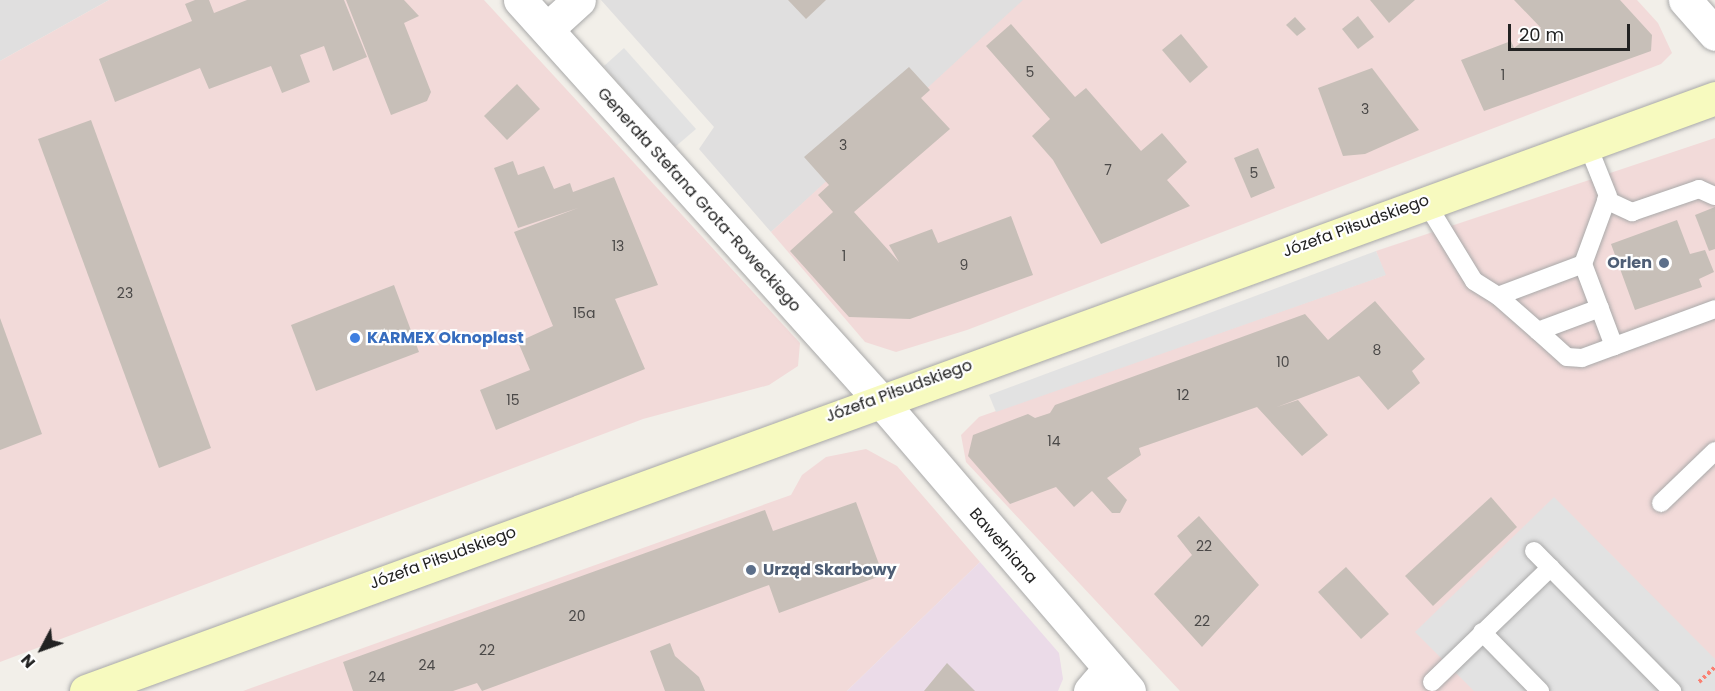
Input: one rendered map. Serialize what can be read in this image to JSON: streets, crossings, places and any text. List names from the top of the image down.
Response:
{
  "streets": {
    "street": ["Generała Stefana Grota-Roweckiego", "Józefa Piłsudskiego", "Bawełniana"]
  },
  "crossings": [
    ["Generała Stefana Grota-Roweckiego", "Józefa Piłsudskiego"],
    ["Generała Stefana Grota-Roweckiego", "Bawełniana"],
    ["Józefa Piłsudskiego", "Bawełniana"]
  ],
  "places": ["Orlen", "KARMEX Oknoplast", "Urząd Skarbowy"],
  "house_numbers": [
    "5",
    "1",
    "3",
    "3",
    "7",
    "5",
    "13",
    "1",
    "9",
    "23",
    "15a",
    "8",
    "10",
    "12",
    "15",
    "14",
    "22",
    "20",
    "22",
    "22",
    "24",
    "24"
  ],
  "scale_bar": "20 m",
  "north": "bottom left"
}
